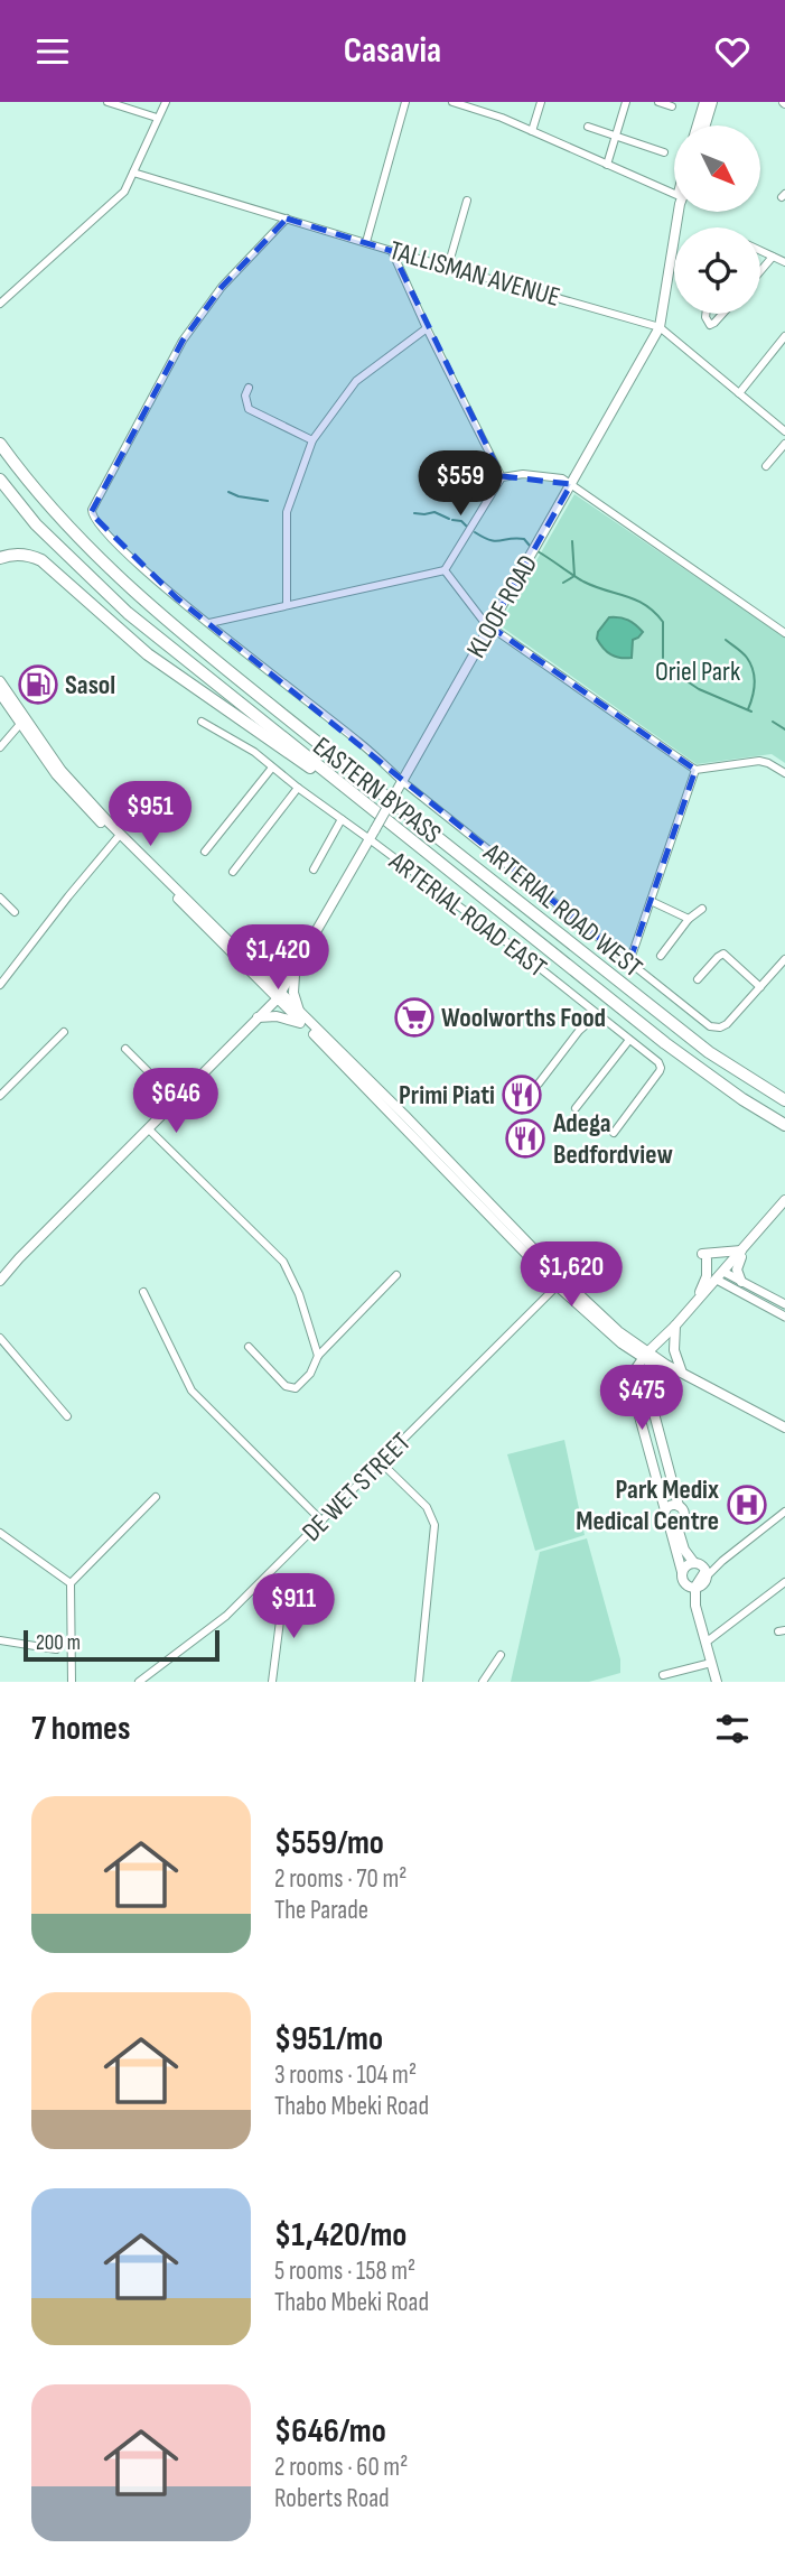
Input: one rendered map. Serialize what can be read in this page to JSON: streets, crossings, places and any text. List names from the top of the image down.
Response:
{
  "streets": {
    "highway": ["EASTERN BYPASS"],
    "main road": ["KLOOF ROAD"],
    "street": [
      "TALLISMAN AVENUE",
      "ARTERIAL ROAD WEST",
      "ARTERIAL ROAD EAST",
      "DE WET STREET"
    ]
  },
  "crossings": [
    ["TALLISMAN AVENUE", "KLOOF ROAD"],
    ["TALLISMAN AVENUE", "ARTERIAL ROAD WEST"],
    ["KLOOF ROAD", "ARTERIAL ROAD WEST"],
    ["KLOOF ROAD", "ARTERIAL ROAD EAST"]
  ],
  "parks": ["Oriel Park"],
  "places": {
    "fuel station": ["Sasol"],
    "supermarket": ["Woolworths Food"],
    "restaurant": ["Primi Piati", "Adega Bedfordview"],
    "hospital": ["Park Medix Medical Centre"]
  },
  "scale_bar": "200 m",
  "north": "bottom right",
  "page": {
    "header": "Casavia",
    "price": [
      "$559",
      "$951",
      "$1,420",
      "$646",
      "$1,620",
      "$475",
      "$911"
    ],
    "scale": "200 m",
    "heading": "7 homes",
    "list": [
      {
        "name": "$559/mo",
        "note": "2 rooms · 70 m² · The Parade"
      },
      {
        "name": "$951/mo",
        "note": "3 rooms · 104 m² · Thabo Mbeki Road"
      },
      {
        "name": "$1,420/mo",
        "note": "5 rooms · 158 m² · Thabo Mbeki Road"
      },
      {
        "name": "$646/mo",
        "note": "2 rooms · 60 m² · Roberts Road"
      }
    ]
  }
}
